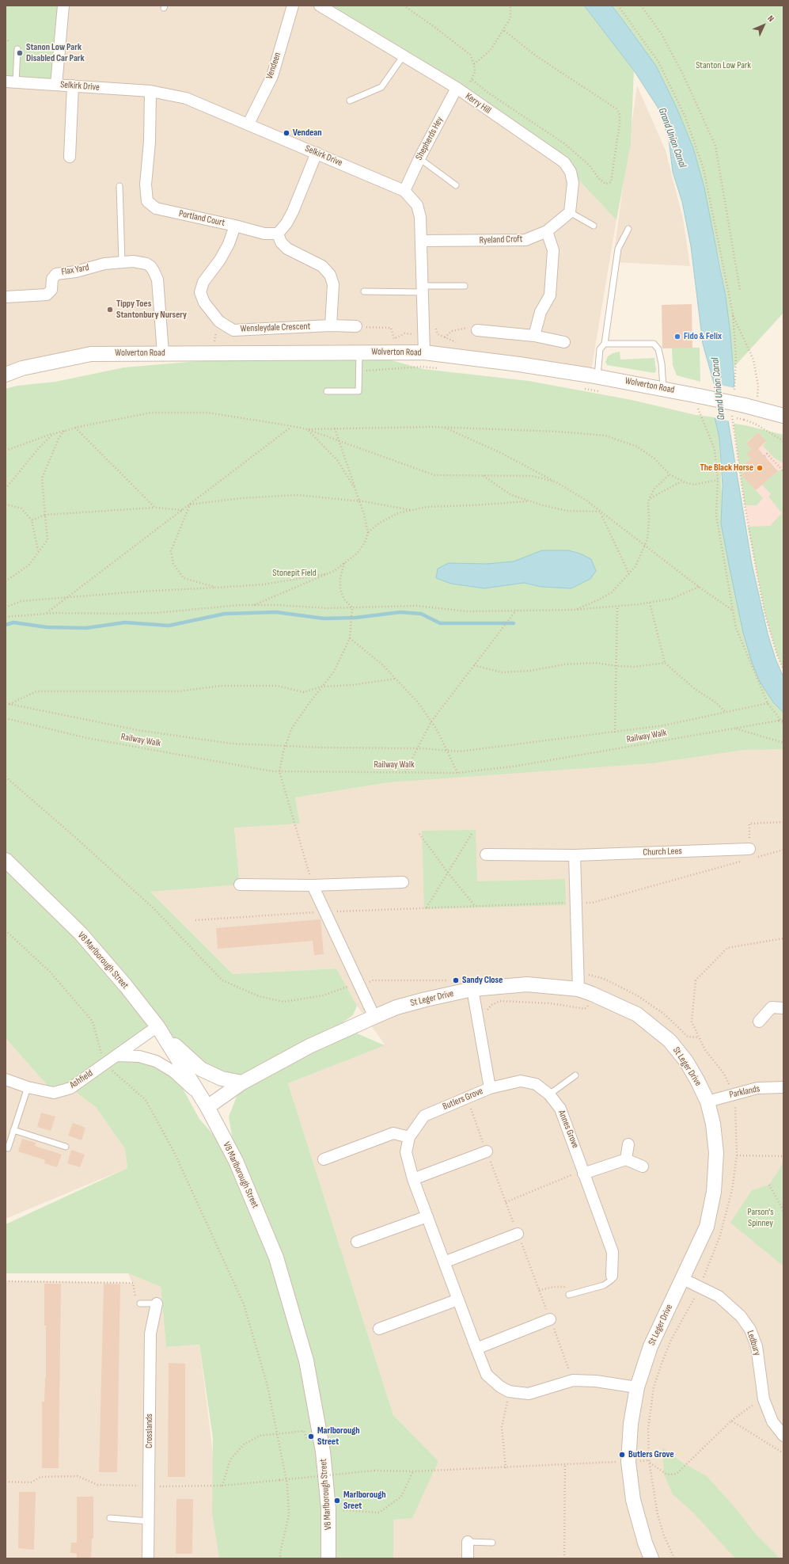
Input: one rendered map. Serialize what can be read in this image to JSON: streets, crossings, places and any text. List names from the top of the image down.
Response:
{
  "streets": {
    "street": [
      "Vendeen",
      "Selkirk Drive",
      "Kerry Hill",
      "Shepherds Hey",
      "Portland Court",
      "Ryeland Croft",
      "Flax Yard",
      "Wensleydale Crescent",
      "Wolverton Road",
      "Church Lees",
      "V8 Marlborough Street",
      "St Leger Drive",
      "Ashfield",
      "Parklands",
      "Butlers Grove",
      "Annes Grove",
      "Ledbury",
      "Crosslands"
    ],
    "path": ["Railway Walk"]
  },
  "crossings": [
    ["Vendeen", "Selkirk Drive"],
    ["Selkirk Drive", "Shepherds Hey"],
    ["Selkirk Drive", "Portland Court"],
    ["Selkirk Drive", "Ryeland Croft"],
    ["Selkirk Drive", "Wolverton Road"],
    ["Kerry Hill", "Shepherds Hey"],
    ["Portland Court", "Wensleydale Crescent"],
    ["Flax Yard", "Wolverton Road"],
    ["V8 Marlborough Street", "St Leger Drive"],
    ["V8 Marlborough Street", "Ashfield"],
    ["St Leger Drive", "Parklands"],
    ["St Leger Drive", "Butlers Grove"],
    ["St Leger Drive", "Ledbury"],
    ["Butlers Grove", "Annes Grove"]
  ],
  "water": ["Grand Union Canal"],
  "parks": ["Stanton Low Park", "Stonepit Field", "Parson's Spinney"],
  "places": [
    "Stanon Low Park Disabled Car Park",
    "Vendean",
    "Tippy Toes Stantonbury Nursery",
    "Fido & Felix",
    "The Black Horse",
    "Sandy Close",
    "Marlborough Street",
    "Butlers Grove",
    "Marlborough Sreet"
  ],
  "north": "top right"
}
